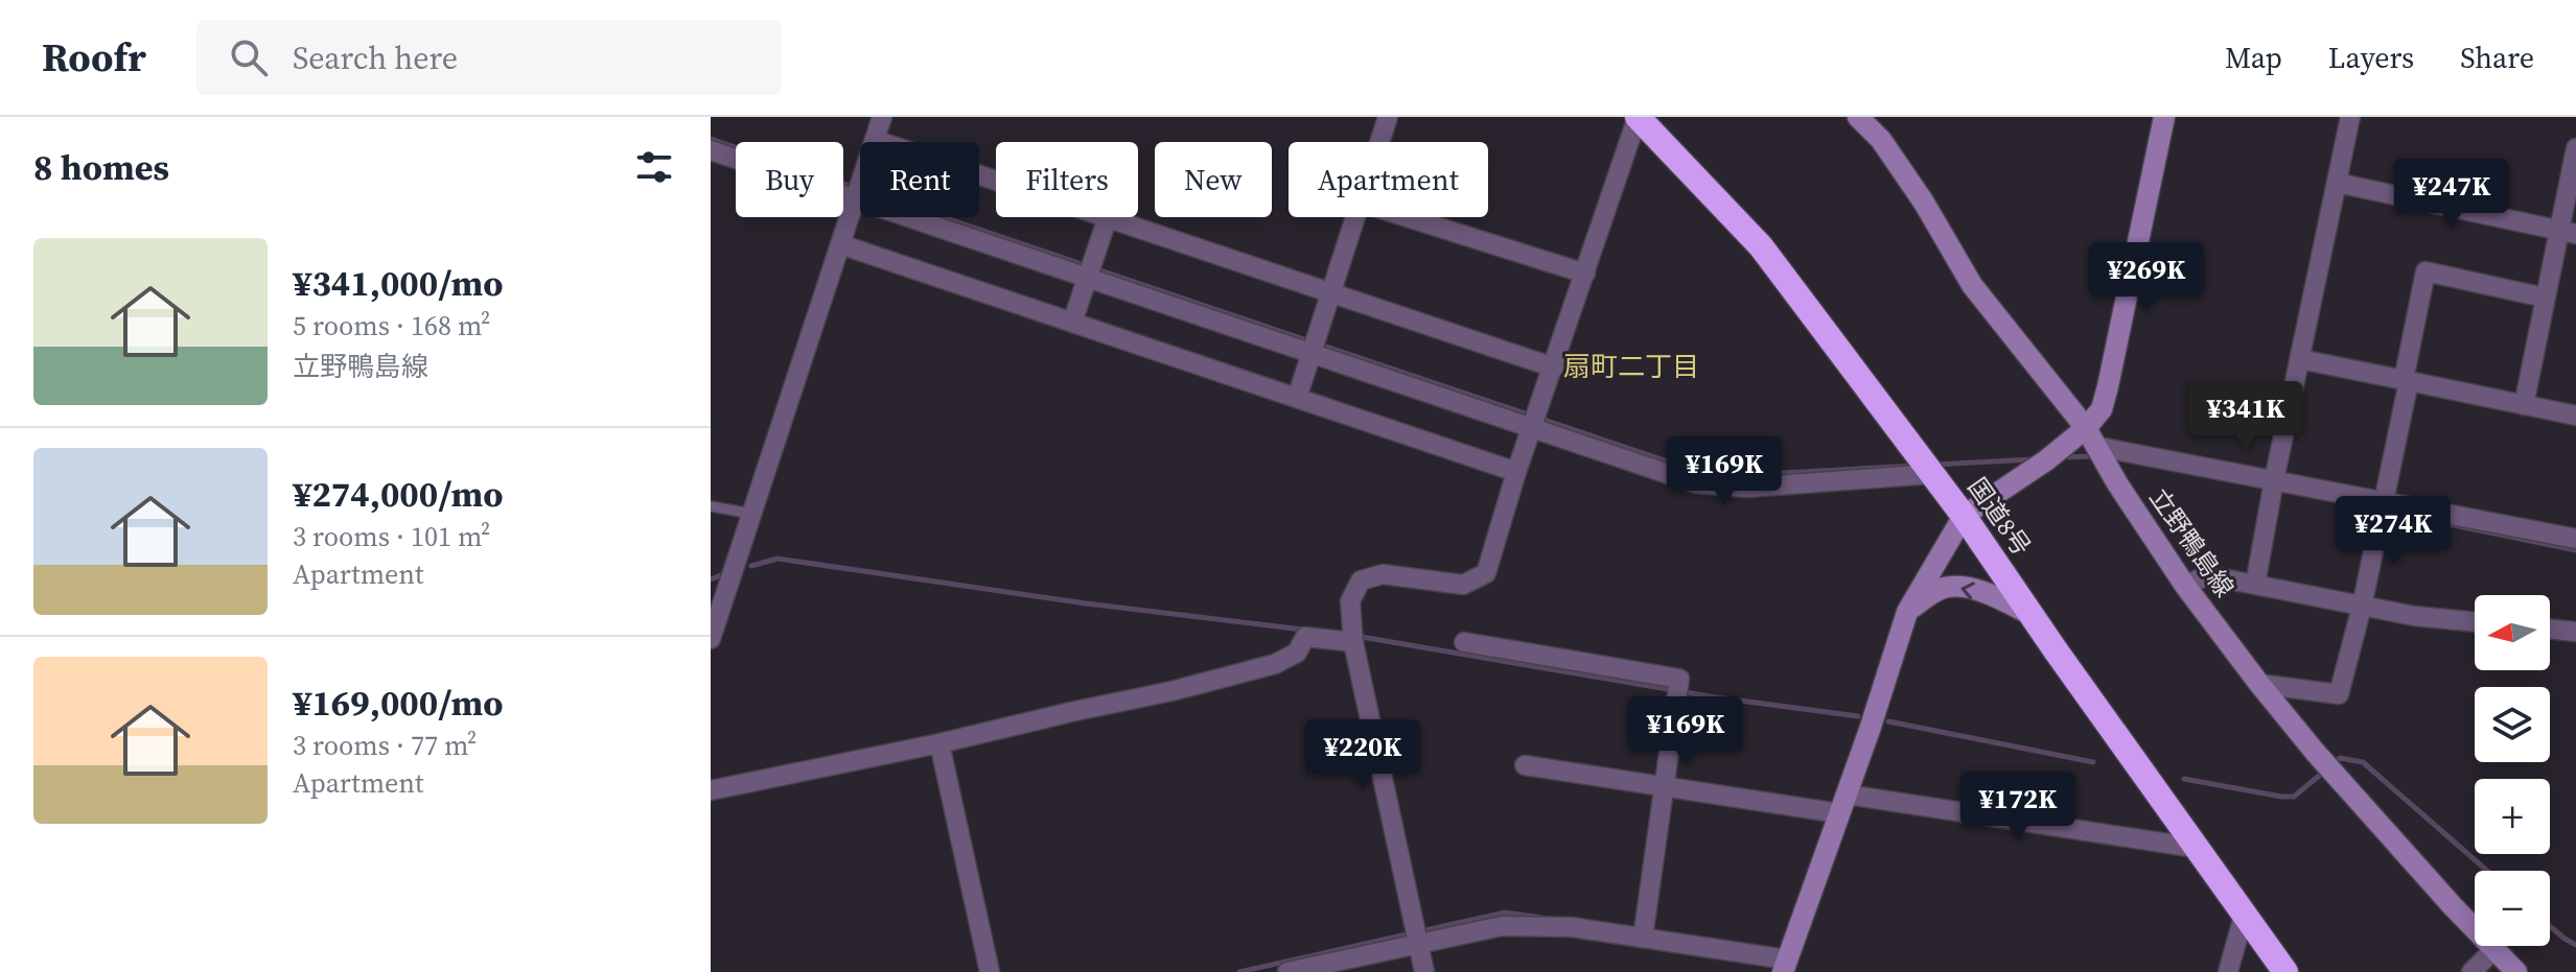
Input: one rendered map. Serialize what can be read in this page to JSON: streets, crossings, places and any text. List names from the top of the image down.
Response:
{
  "streets": {
    "highway": ["国道8号"],
    "street": ["立野鴨島線"]
  },
  "districts": ["扇町二丁目"],
  "north": "left",
  "page": {
    "header": "Roofr",
    "search": "Search here",
    "nav": ["Map", "Layers", "Share"],
    "heading": "8 homes",
    "chip": [
      "Buy",
      "Rent",
      "Filters",
      "New",
      "Apartment"
    ],
    "price": [
      "¥247K",
      "¥269K",
      "¥341K",
      "¥169K",
      "¥274K",
      "¥169K",
      "¥220K",
      "¥172K"
    ],
    "list": [
      {
        "name": "¥341,000/mo",
        "note": "5 rooms · 168 m² · 立野鴨島線"
      },
      {
        "name": "¥274,000/mo",
        "note": "3 rooms · 101 m² · Apartment"
      },
      {
        "name": "¥169,000/mo",
        "note": "3 rooms · 77 m² · Apartment"
      }
    ],
    "map_buttons": ["+", "−"]
  }
}
